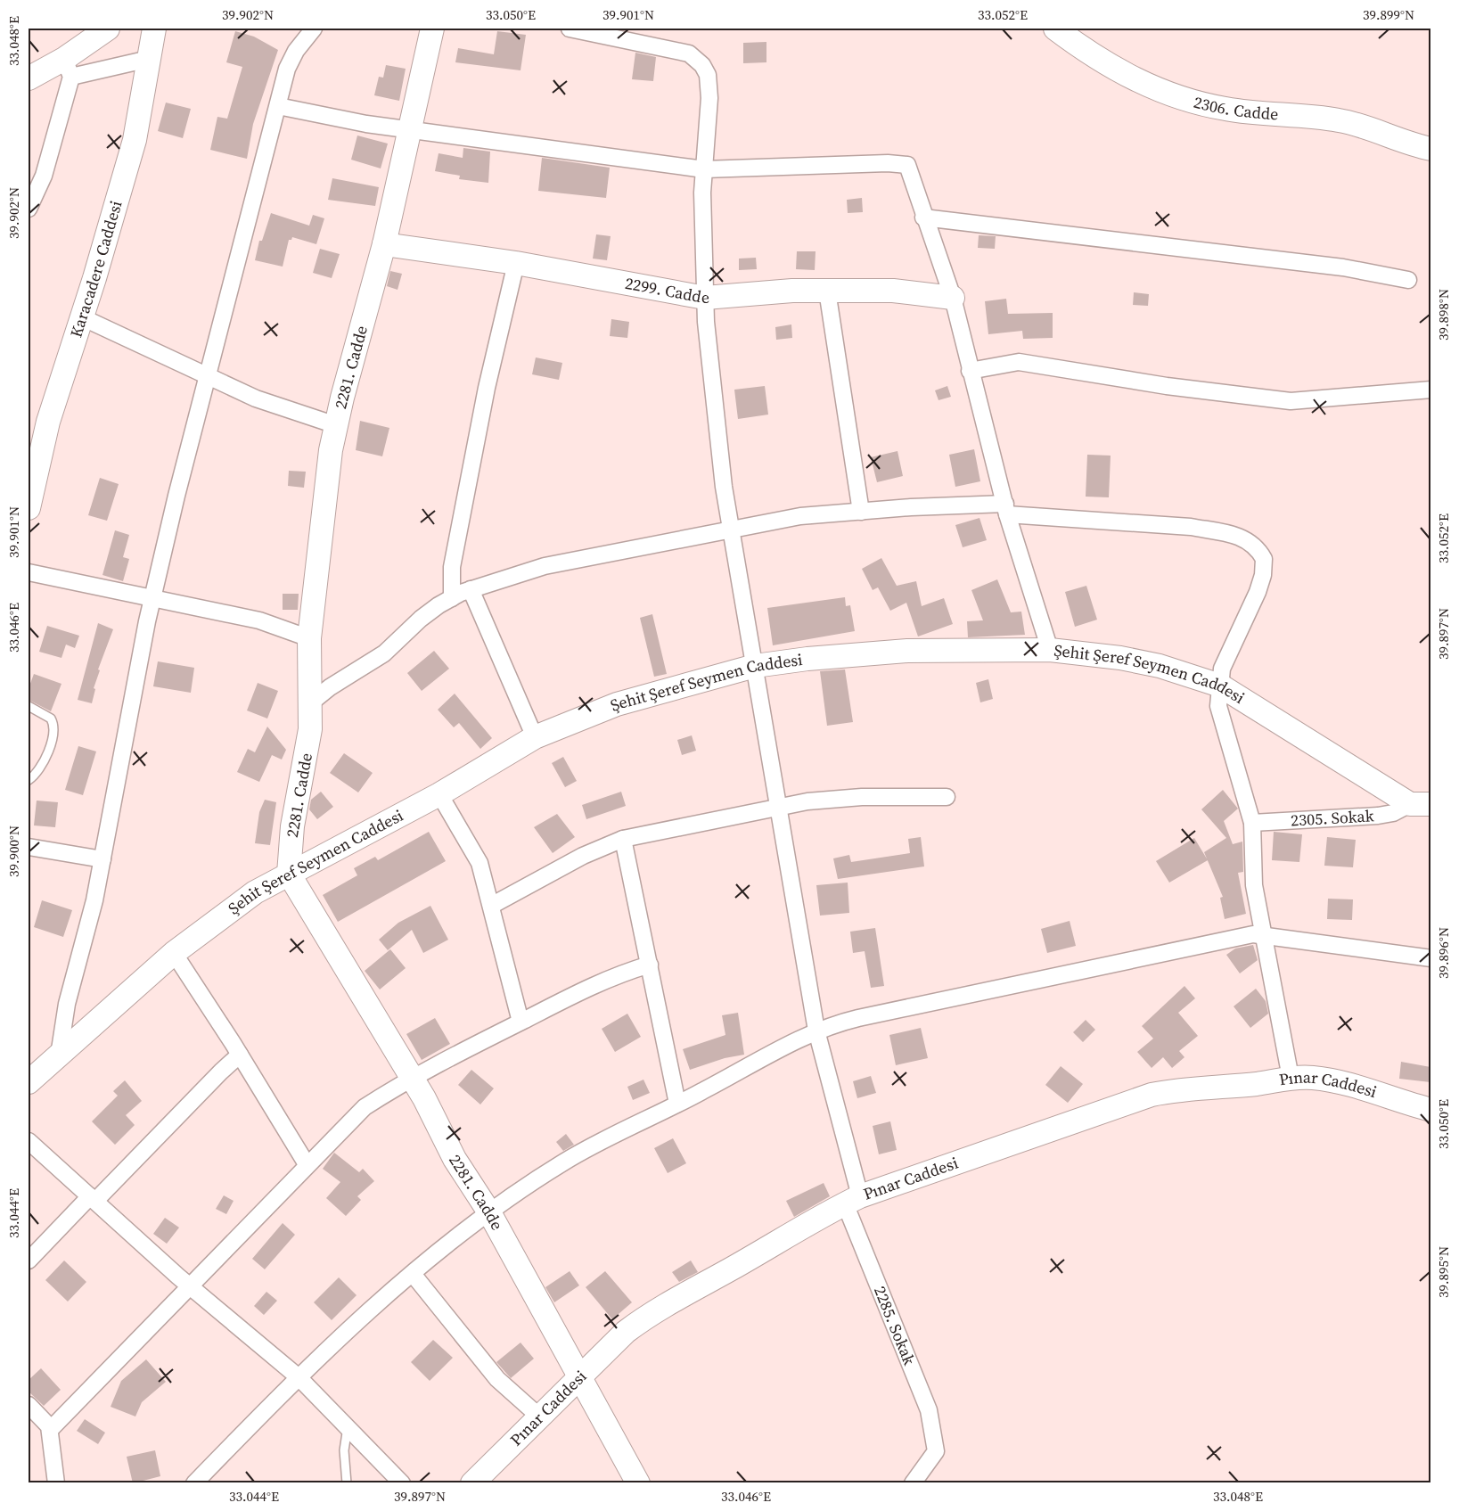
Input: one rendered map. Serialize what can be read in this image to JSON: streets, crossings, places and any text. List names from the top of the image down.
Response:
{
  "streets": {
    "street": [
      "2306. Cadde",
      "Karacadere Caddesi",
      "2299. Cadde",
      "2281. Cadde",
      "Şehit Şeref Seymen Caddesi",
      "2305. Sokak",
      "Pınar Caddesi",
      "2285. Sokak"
    ]
  },
  "crossings": [
    ["2299. Cadde", "2281. Cadde"],
    ["2299. Cadde", "2285. Sokak"],
    ["2281. Cadde", "Şehit Şeref Seymen Caddesi"],
    ["2281. Cadde", "Pınar Caddesi"],
    ["Şehit Şeref Seymen Caddesi", "2305. Sokak"],
    ["Şehit Şeref Seymen Caddesi", "2285. Sokak"],
    ["Pınar Caddesi", "2285. Sokak"]
  ],
  "coordinates": [
    "39.902°N",
    "33.050°E",
    "39.901°N",
    "33.052°E",
    "39.899°N",
    "33.048°E",
    "39.898°N",
    "33.046°E",
    "39.897°N",
    "39.900°N",
    "39.896°N",
    "33.044°E",
    "39.895°N"
  ]
}
